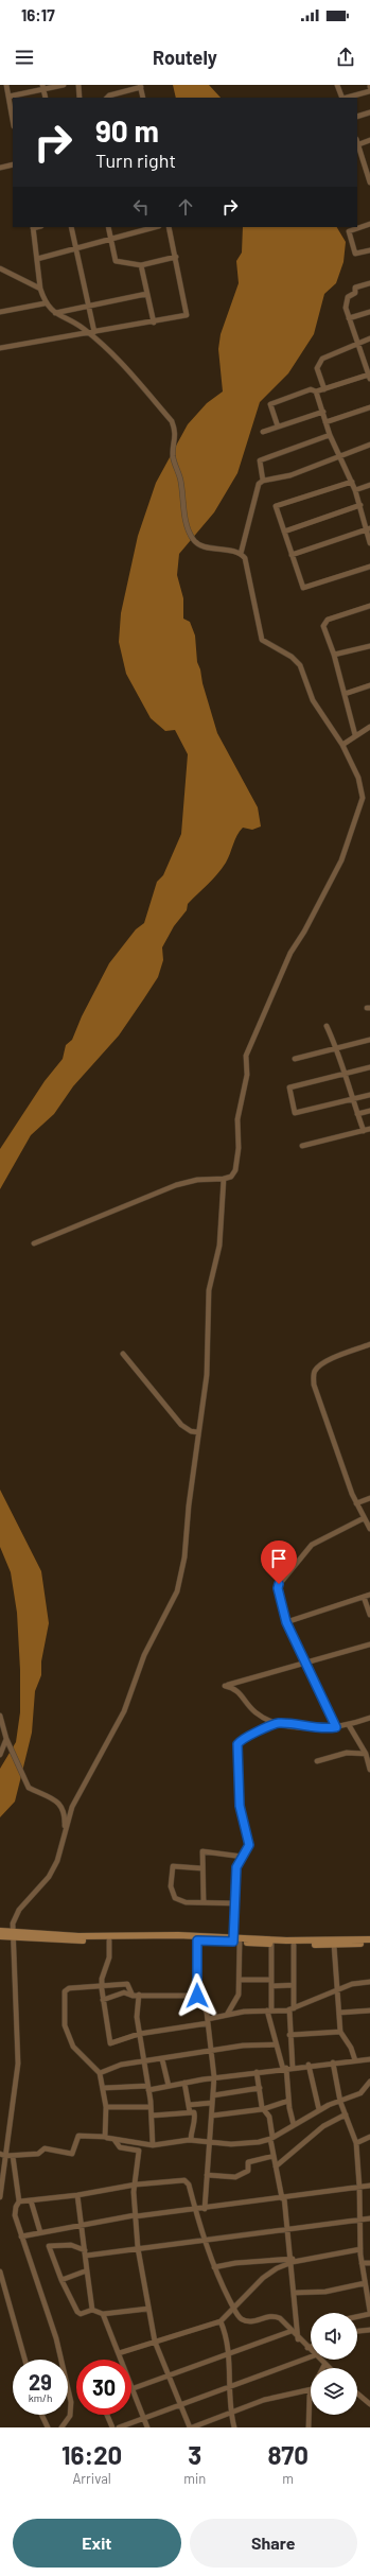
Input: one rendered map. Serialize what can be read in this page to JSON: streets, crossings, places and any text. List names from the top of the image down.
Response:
{
  "page": {
    "status": "16:17",
    "header": "Routely",
    "turn": ["90 m", "Turn right"],
    "speed": "29 km/h",
    "limit": "30",
    "eta": [
      "16:20",
      "Arrival",
      "3",
      "min",
      "870",
      "m"
    ],
    "buttons": ["Exit", "Share"]
  }
}
